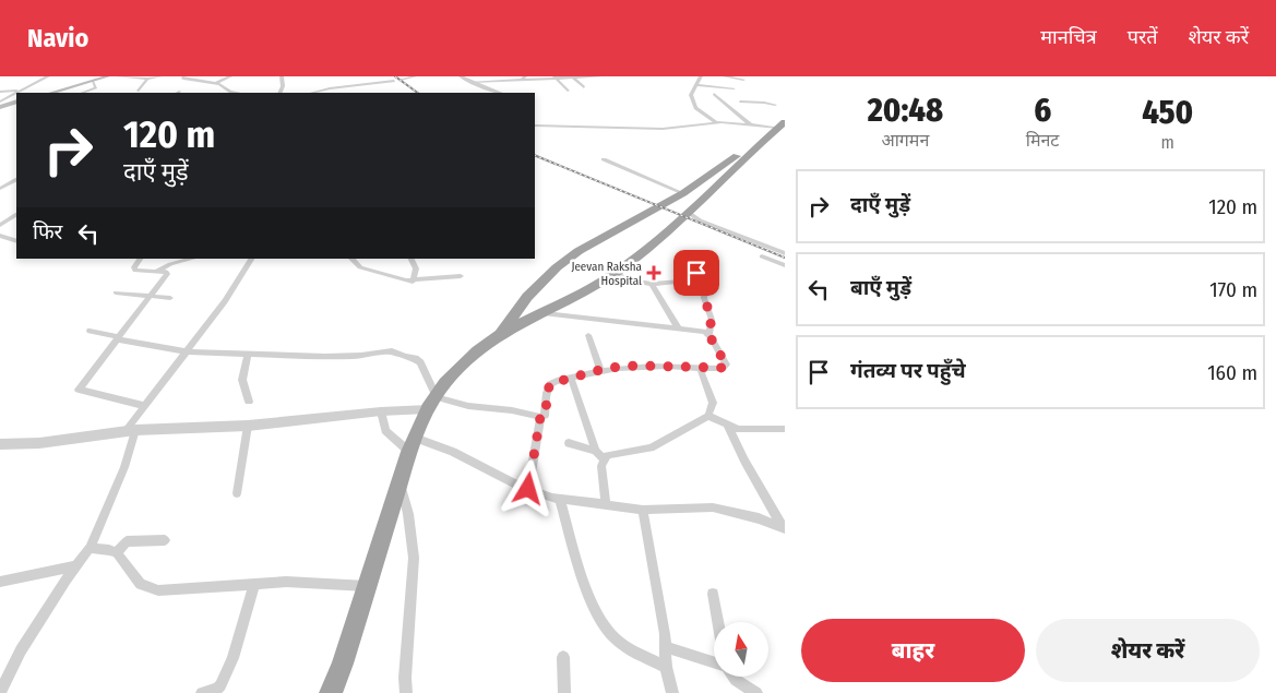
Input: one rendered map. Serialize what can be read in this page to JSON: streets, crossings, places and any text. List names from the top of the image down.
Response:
{
  "places": {
    "health": ["Jeevan Raksha Hospital"]
  },
  "north": "top",
  "page": {
    "header": "Navio",
    "nav": ["मानचित्र", "परतें", "शेयर करें"],
    "eta": [
      "20:48",
      "आगमन",
      "6",
      "मिनट",
      "450",
      "m"
    ],
    "turn": ["120 m", "दाएँ मुड़ें"],
    "list": [
      {
        "name": "दाएँ मुड़ें",
        "value": "120 m"
      },
      {
        "name": "बाएँ मुड़ें",
        "value": "170 m"
      },
      {
        "name": "गंतव्य पर पहुँचे",
        "value": "160 m"
      }
    ],
    "then": "फिर",
    "buttons": ["बाहर", "शेयर करें"]
  }
}
